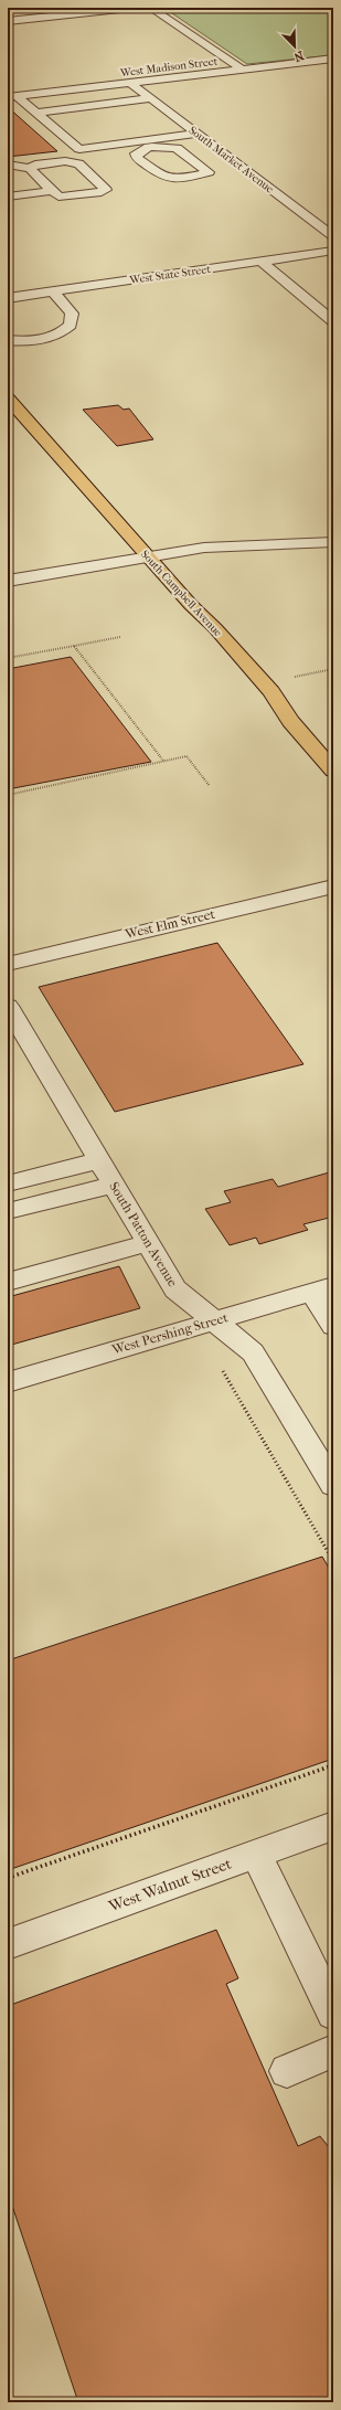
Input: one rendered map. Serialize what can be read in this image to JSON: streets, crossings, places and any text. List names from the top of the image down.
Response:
{
  "streets": {
    "main road": ["South Campbell Avenue"],
    "street": [
      "West Madison Street",
      "South Market Avenue",
      "West State Street",
      "West Elm Street",
      "South Patton Avenue",
      "West Pershing Street",
      "West Walnut Street"
    ]
  },
  "crossings": [
    ["West Madison Street", "South Market Avenue"],
    ["South Patton Avenue", "West Pershing Street"]
  ],
  "north": "bottom right"
}
